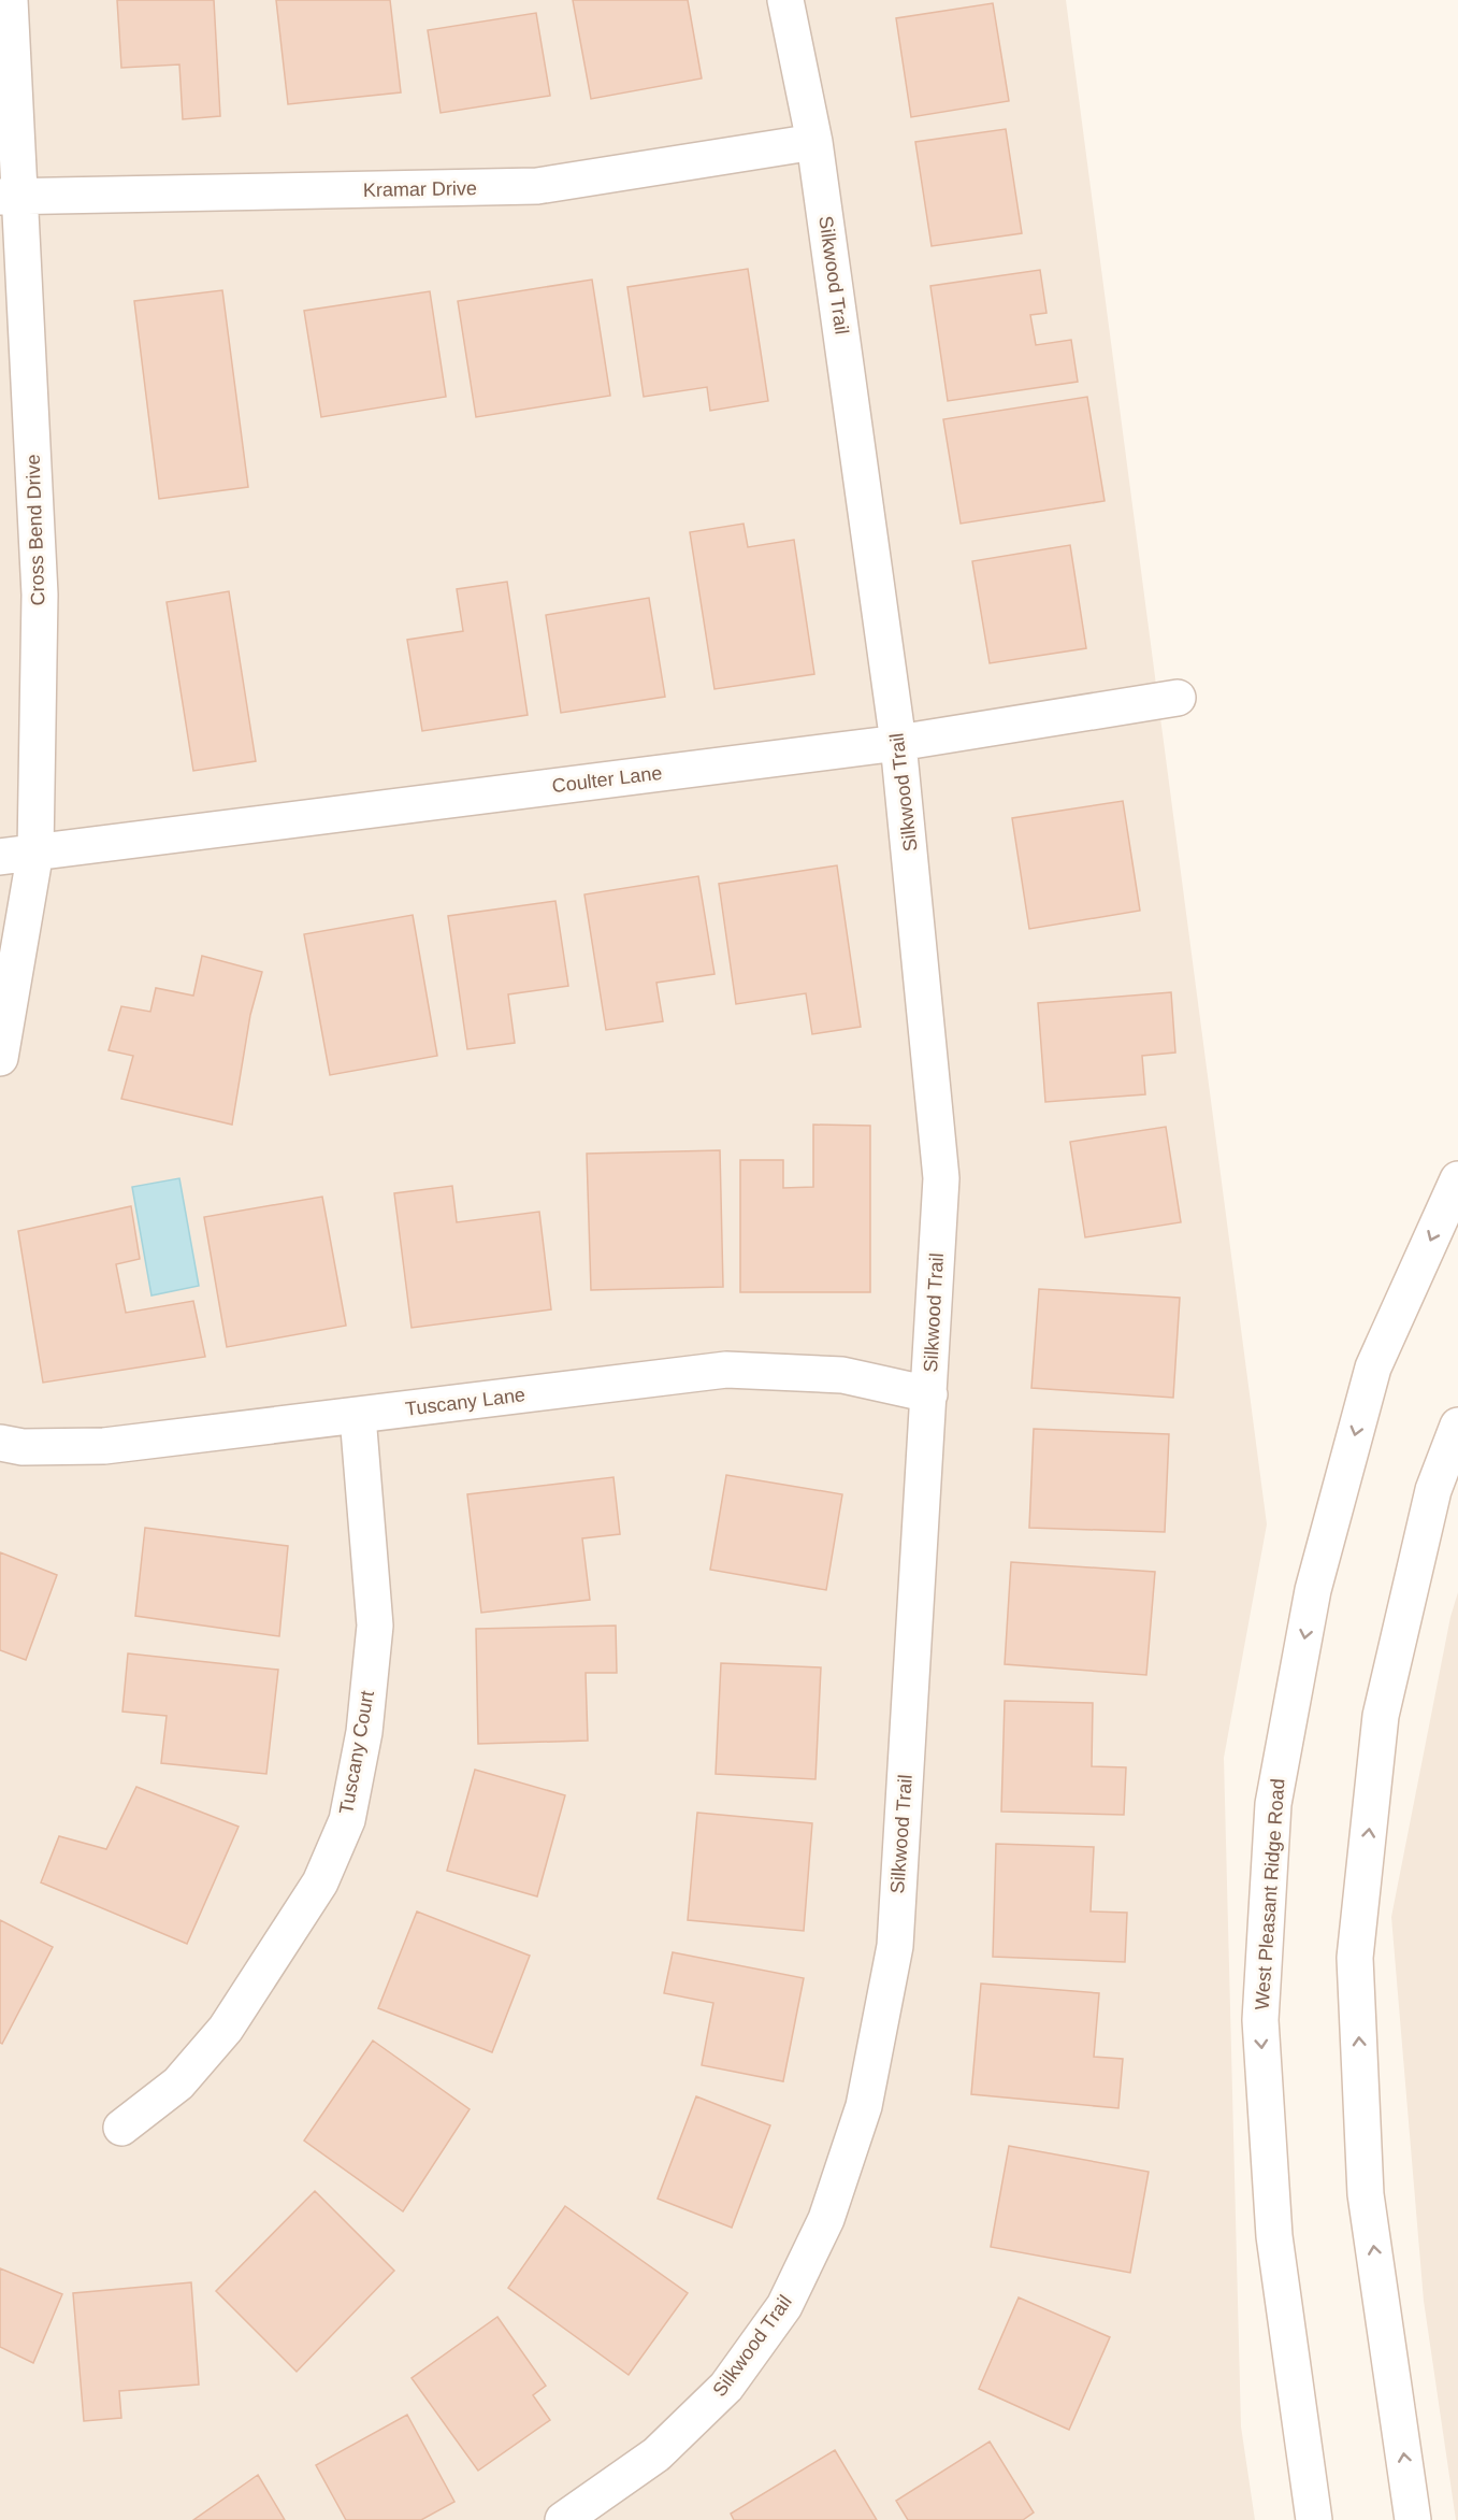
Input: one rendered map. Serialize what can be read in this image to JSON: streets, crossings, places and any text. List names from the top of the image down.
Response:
{
  "streets": {
    "street": [
      "Kramar Drive",
      "Silkwood Trail",
      "Cross Bend Drive",
      "Coulter Lane",
      "Tuscany Lane",
      "Tuscany Court",
      "West Pleasant Ridge Road"
    ]
  },
  "crossings": [
    ["Kramar Drive", "Silkwood Trail"],
    ["Kramar Drive", "Cross Bend Drive"],
    ["Silkwood Trail", "Coulter Lane"],
    ["Silkwood Trail", "Tuscany Lane"],
    ["Cross Bend Drive", "Coulter Lane"],
    ["Tuscany Lane", "Tuscany Court"]
  ]
}
